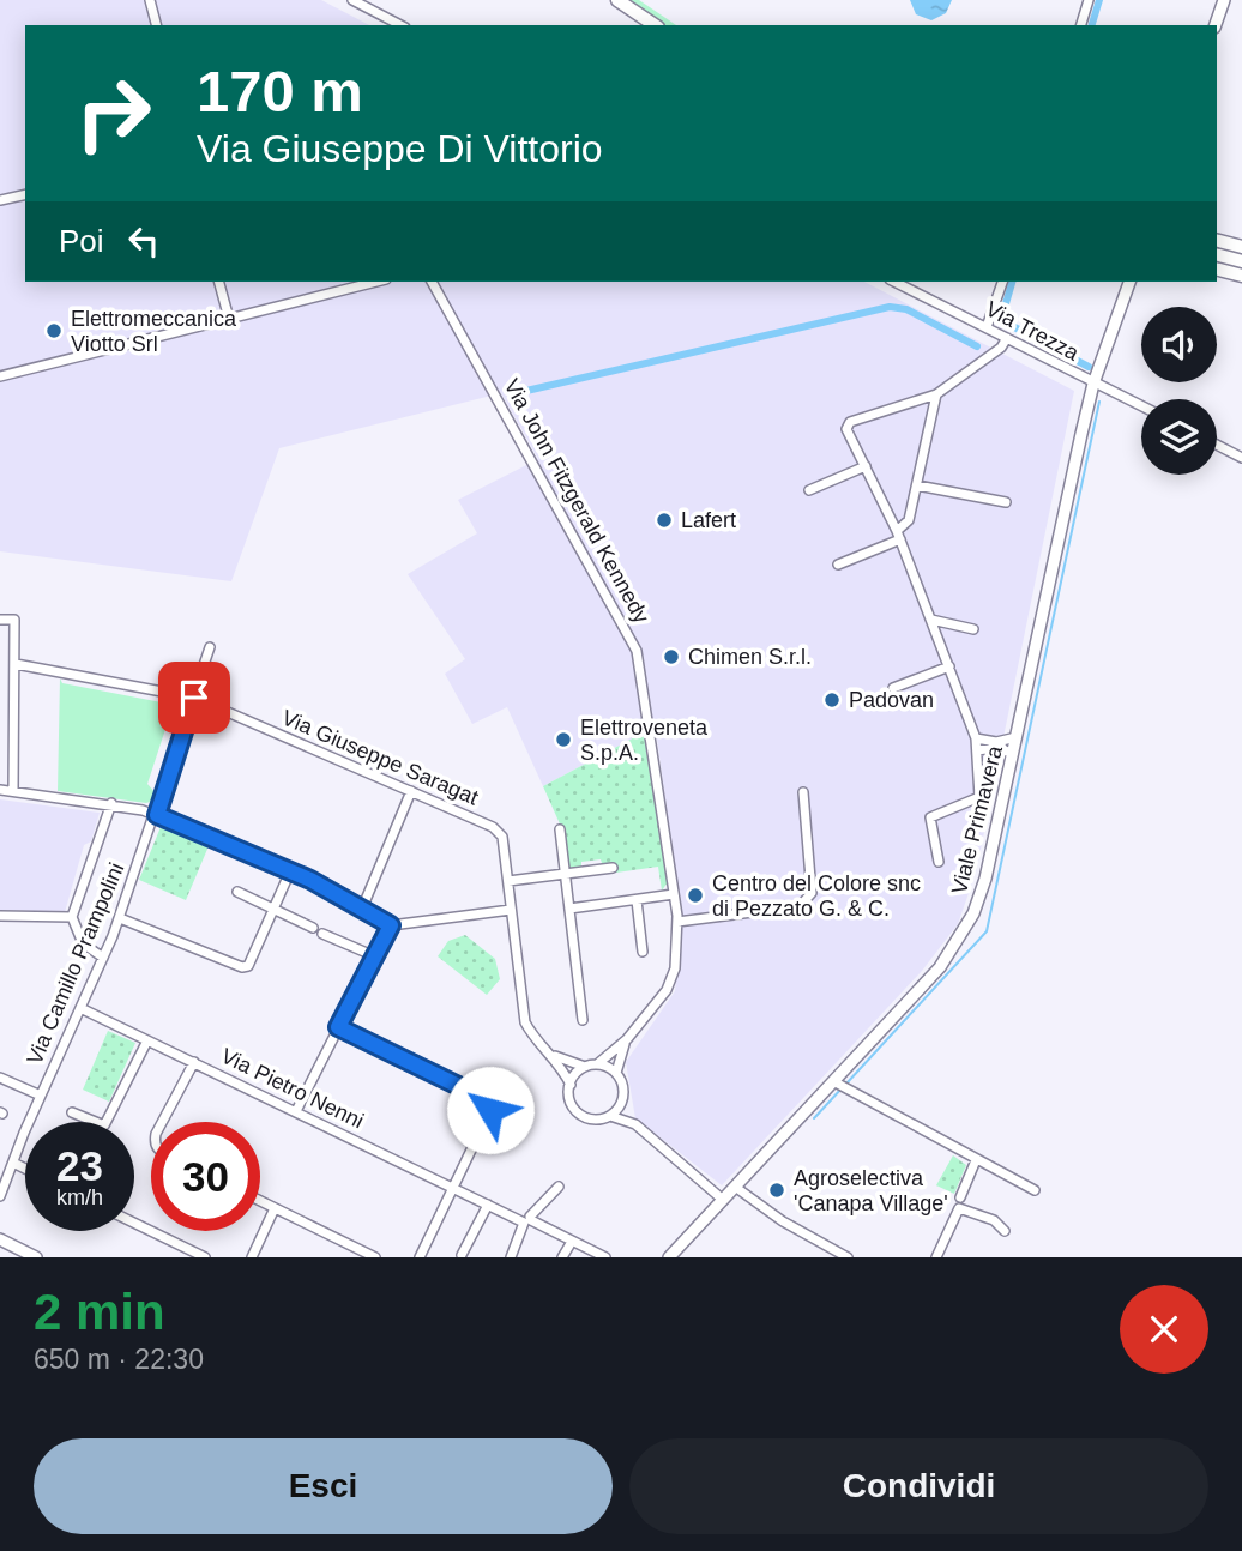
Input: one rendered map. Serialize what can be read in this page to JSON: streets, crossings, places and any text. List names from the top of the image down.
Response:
{
  "streets": {
    "main road": ["Viale Primavera"],
    "street": [
      "Via Trezza",
      "Via John Fitzgerald Kennedy",
      "Via Giuseppe Saragat",
      "Via Camillo Prampolini",
      "Via Pietro Nenni"
    ]
  },
  "crossings": [
    ["Via Trezza", "Viale Primavera"],
    ["Via John Fitzgerald Kennedy", "Via Giuseppe Saragat"],
    ["Via Giuseppe Saragat", "Via Camillo Prampolini"],
    ["Via Camillo Prampolini", "Via Pietro Nenni"]
  ],
  "places": [
    "Elettromeccanica Viotto Srl",
    "Lafert",
    "Chimen S.r.l.",
    "Padovan",
    "Elettroveneta S.p.A.",
    "Centro del Colore snc di Pezzato G. & C.",
    "Agroselectiva 'Canapa Village'"
  ],
  "page": {
    "turn": ["170 m", "Via Giuseppe Di Vittorio"],
    "then": "Poi",
    "speed": "23 km/h",
    "limit": "30",
    "heading": ["2 min", "650 m · 22:30"],
    "buttons": ["Esci", "Condividi"]
  }
}
